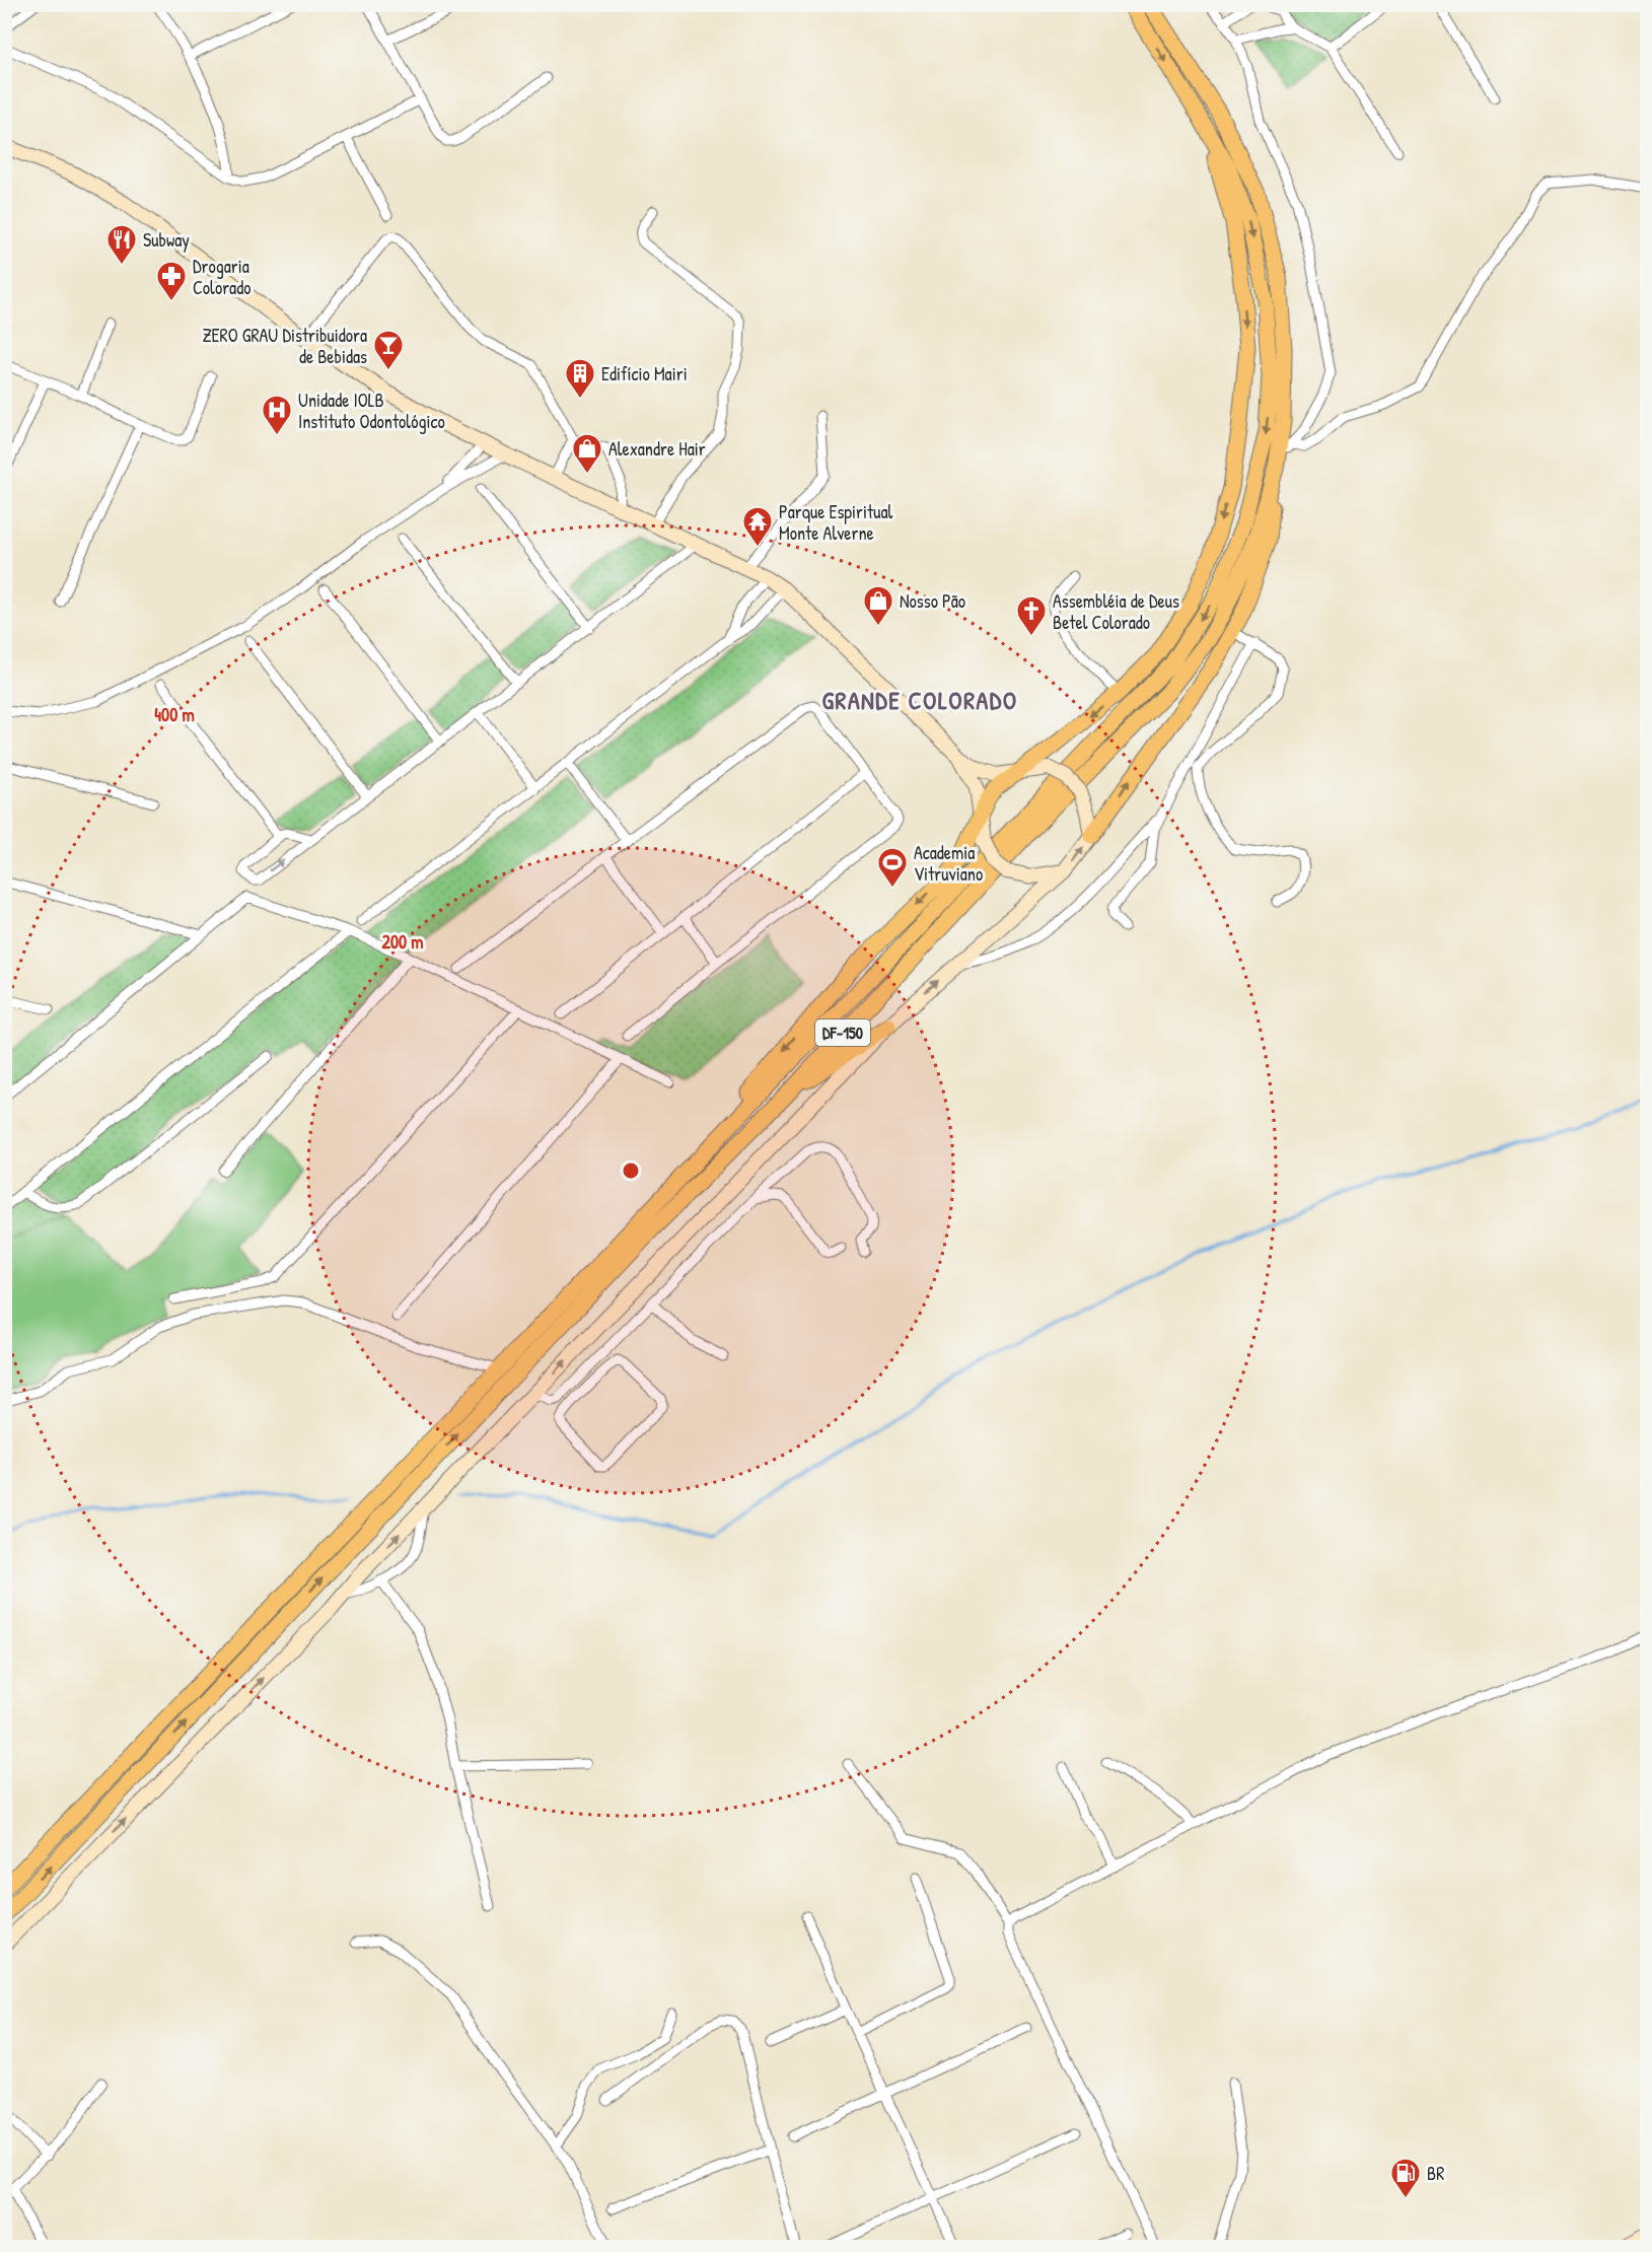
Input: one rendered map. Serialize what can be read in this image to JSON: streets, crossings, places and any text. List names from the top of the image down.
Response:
{
  "streets": {
    "main road": ["DF-150"]
  },
  "districts": ["GRANDE COLORADO"],
  "places": {
    "restaurant": ["Subway"],
    "pharmacy": ["Drogaria Colorado"],
    "bar": ["ZERO GRAU Distribuidora de Bebidas"],
    "building": ["Edifício Mairi"],
    "hospital": ["Unidade IOLB Instituto Odontológico"],
    "shop": ["Alexandre Hair", "Nosso Pão"],
    "temple": ["Parque Espiritual Monte Alverne"],
    "church": ["Assembléia de Deus Betel Colorado"],
    "sports": ["Academia Vitruviano"],
    "fuel station": ["BR"]
  },
  "rings": ["400 m", "200 m"]
}
